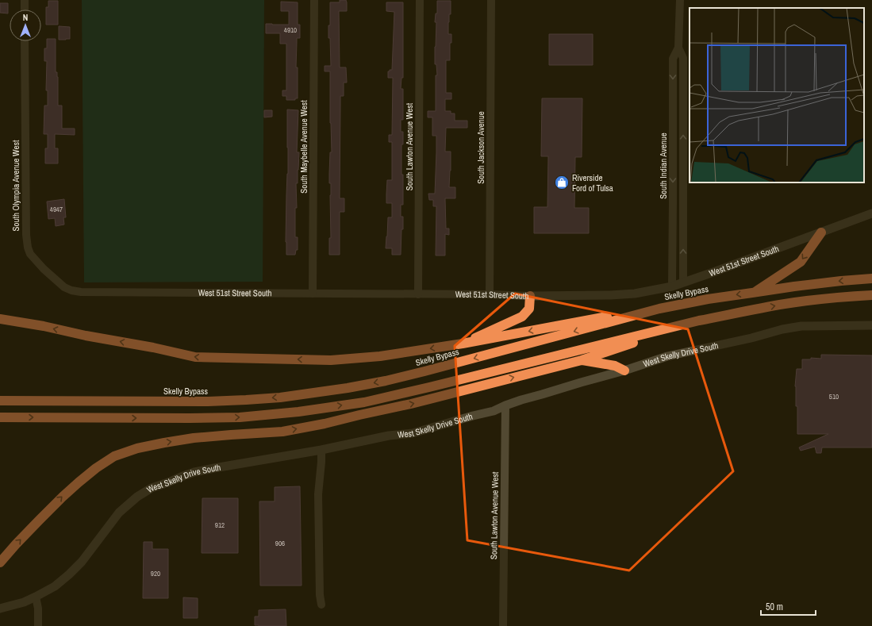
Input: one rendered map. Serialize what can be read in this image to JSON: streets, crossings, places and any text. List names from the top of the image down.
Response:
{
  "streets": {
    "highway": ["Skelly Bypass"],
    "street": [
      "South Maybelle Avenue West",
      "South Lawton Avenue West",
      "South Jackson Avenue",
      "South Indian Avenue",
      "South Olympia Avenue West",
      "West 51st Street South",
      "West Skelly Drive South"
    ]
  },
  "crossings": [
    ["South Maybelle Avenue West", "West 51st Street South"],
    ["South Lawton Avenue West", "West 51st Street South"],
    ["South Lawton Avenue West", "West Skelly Drive South"],
    ["South Jackson Avenue", "West 51st Street South"],
    ["South Indian Avenue", "West 51st Street South"],
    ["South Olympia Avenue West", "West 51st Street South"]
  ],
  "places": {
    "shop": ["Riverside Ford of Tulsa"]
  },
  "house_numbers": [
    "4910",
    "4947",
    "510",
    "912",
    "906",
    "920"
  ],
  "scale_bar": "50 m",
  "north": "top"
}
